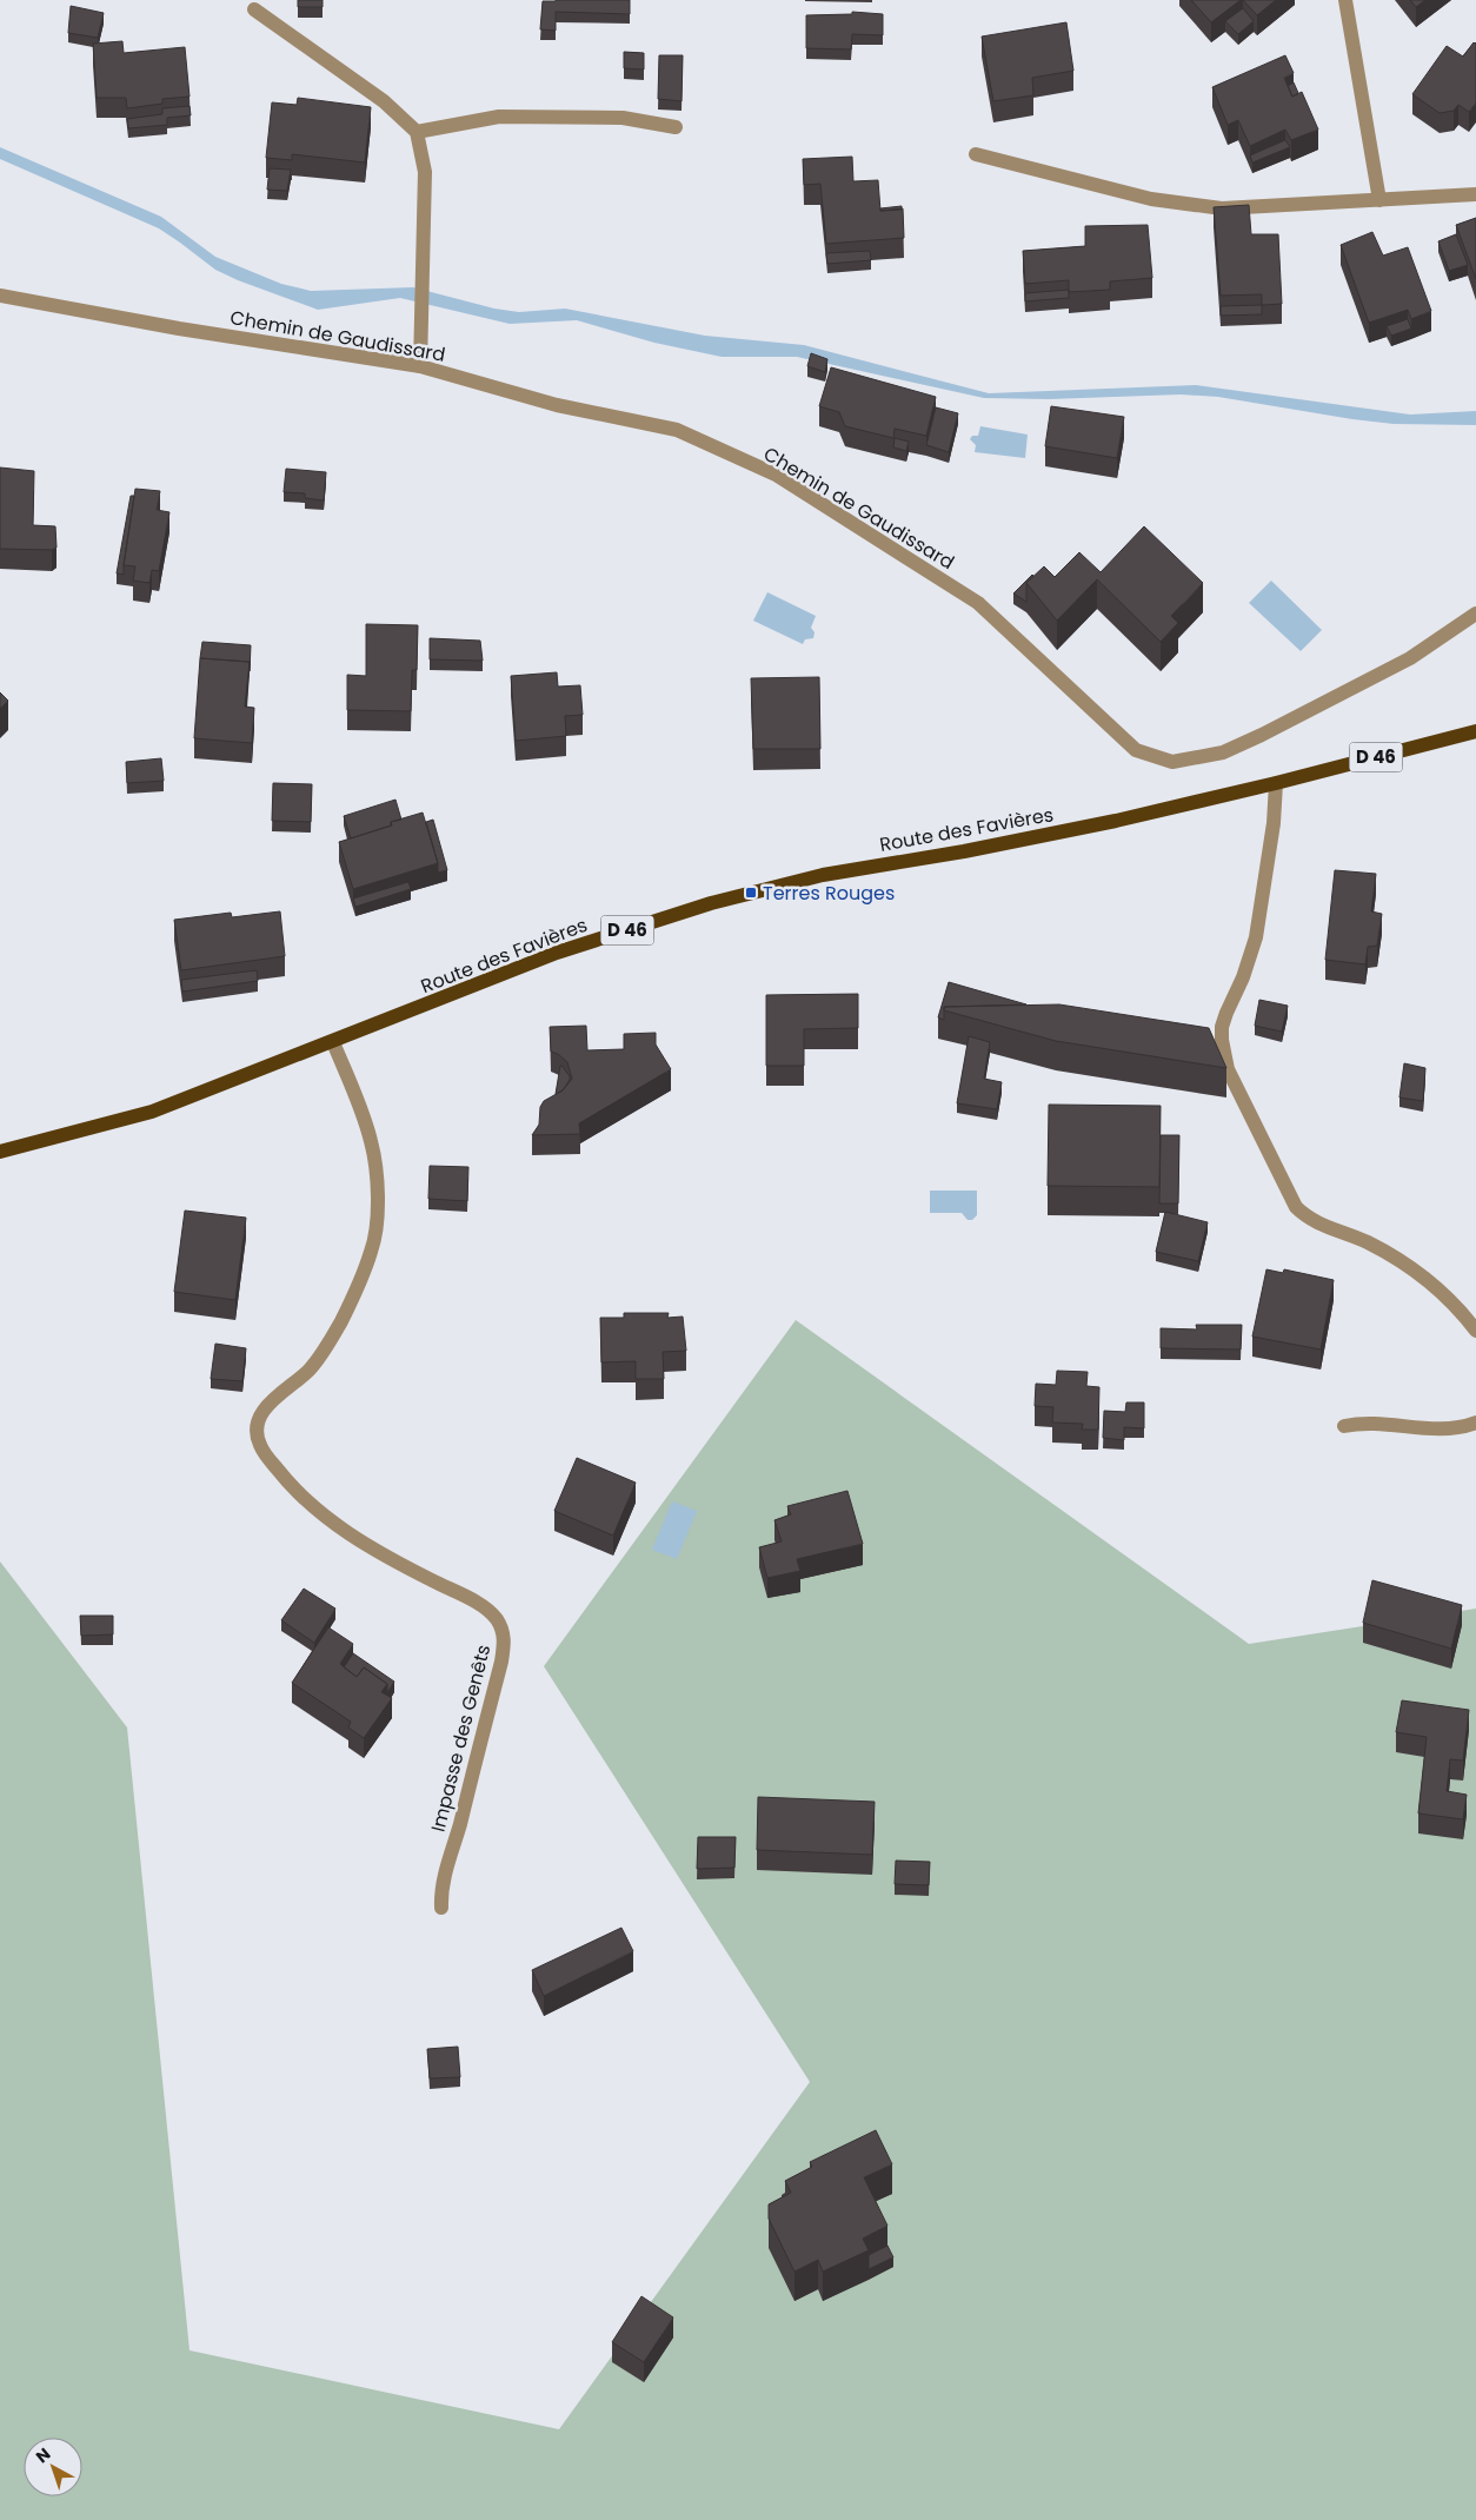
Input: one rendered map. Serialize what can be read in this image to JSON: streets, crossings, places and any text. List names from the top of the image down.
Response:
{
  "streets": {
    "main road": ["D 46", "Route des Favières"],
    "street": ["Chemin de Gaudissard", "Impasse des Genêts"]
  },
  "crossings": [
    ["D 46", "Route des Favières"],
    ["Route des Favières", "Impasse des Genêts"]
  ],
  "places": {
    "transit": ["Terres Rouges"]
  },
  "north": "top left"
}
